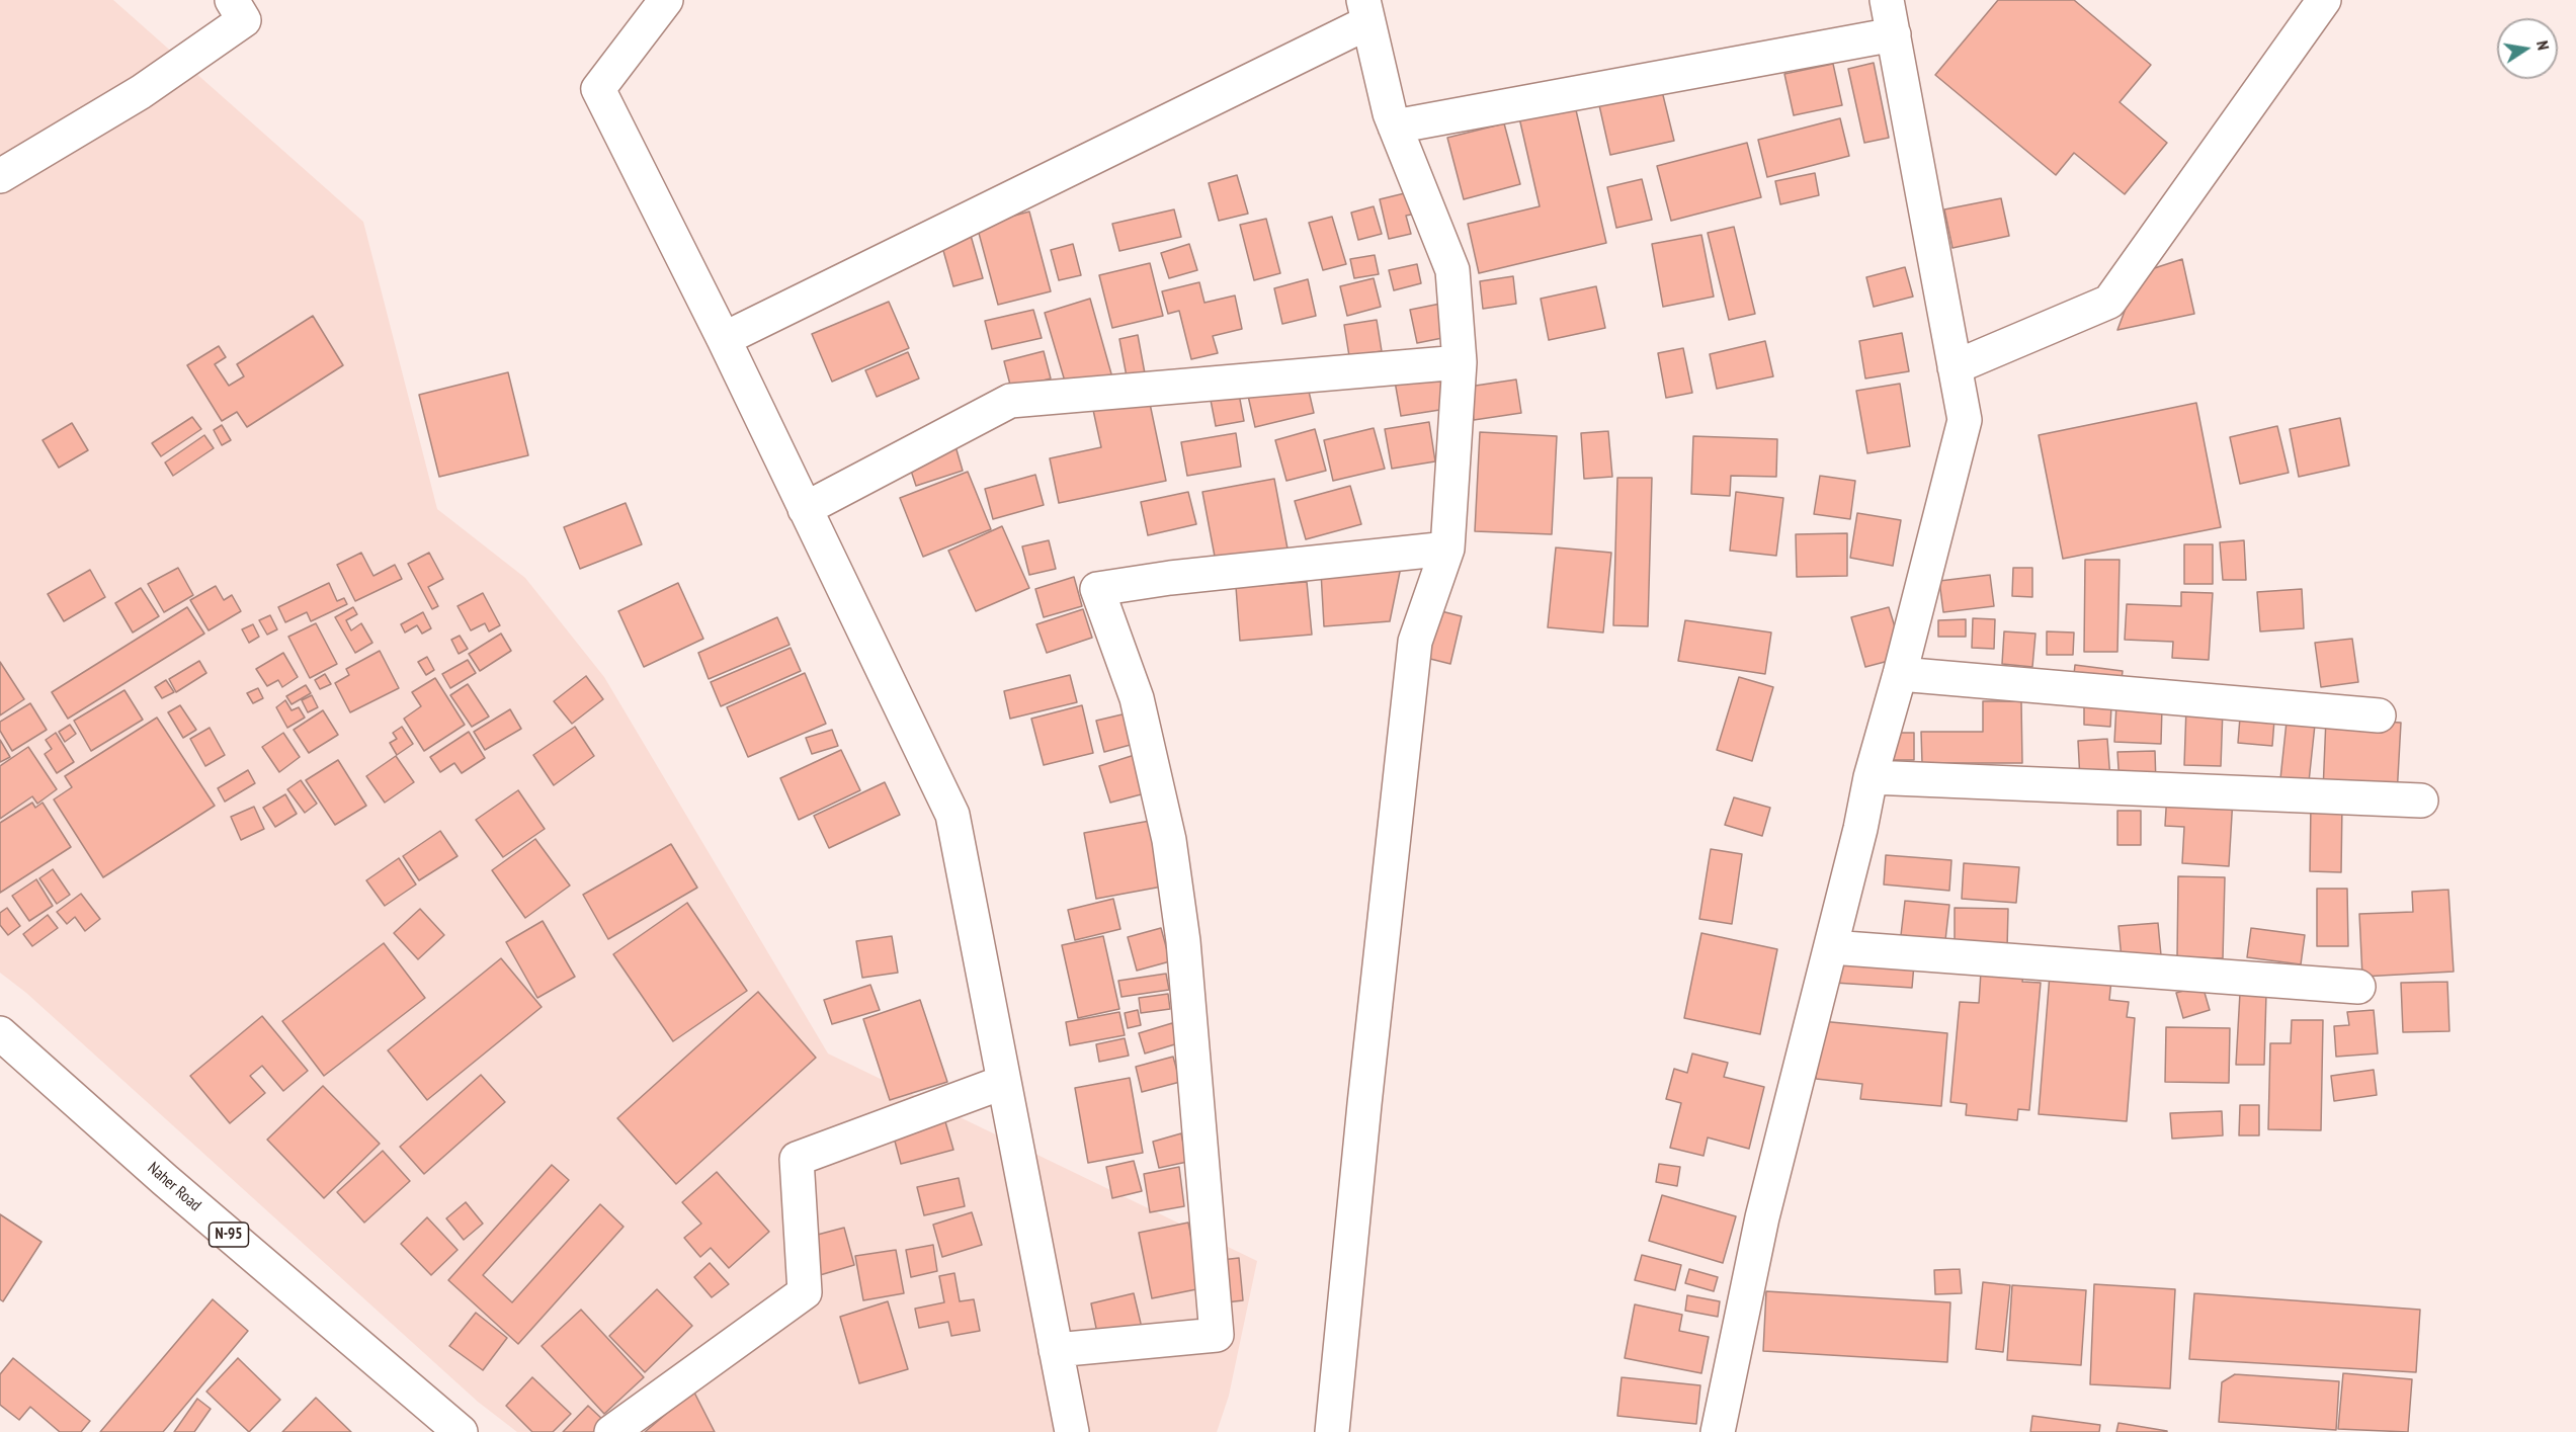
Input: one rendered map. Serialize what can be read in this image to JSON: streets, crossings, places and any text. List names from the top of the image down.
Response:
{
  "streets": {
    "street": ["Naher Road", "N-95"]
  },
  "north": "right"
}
